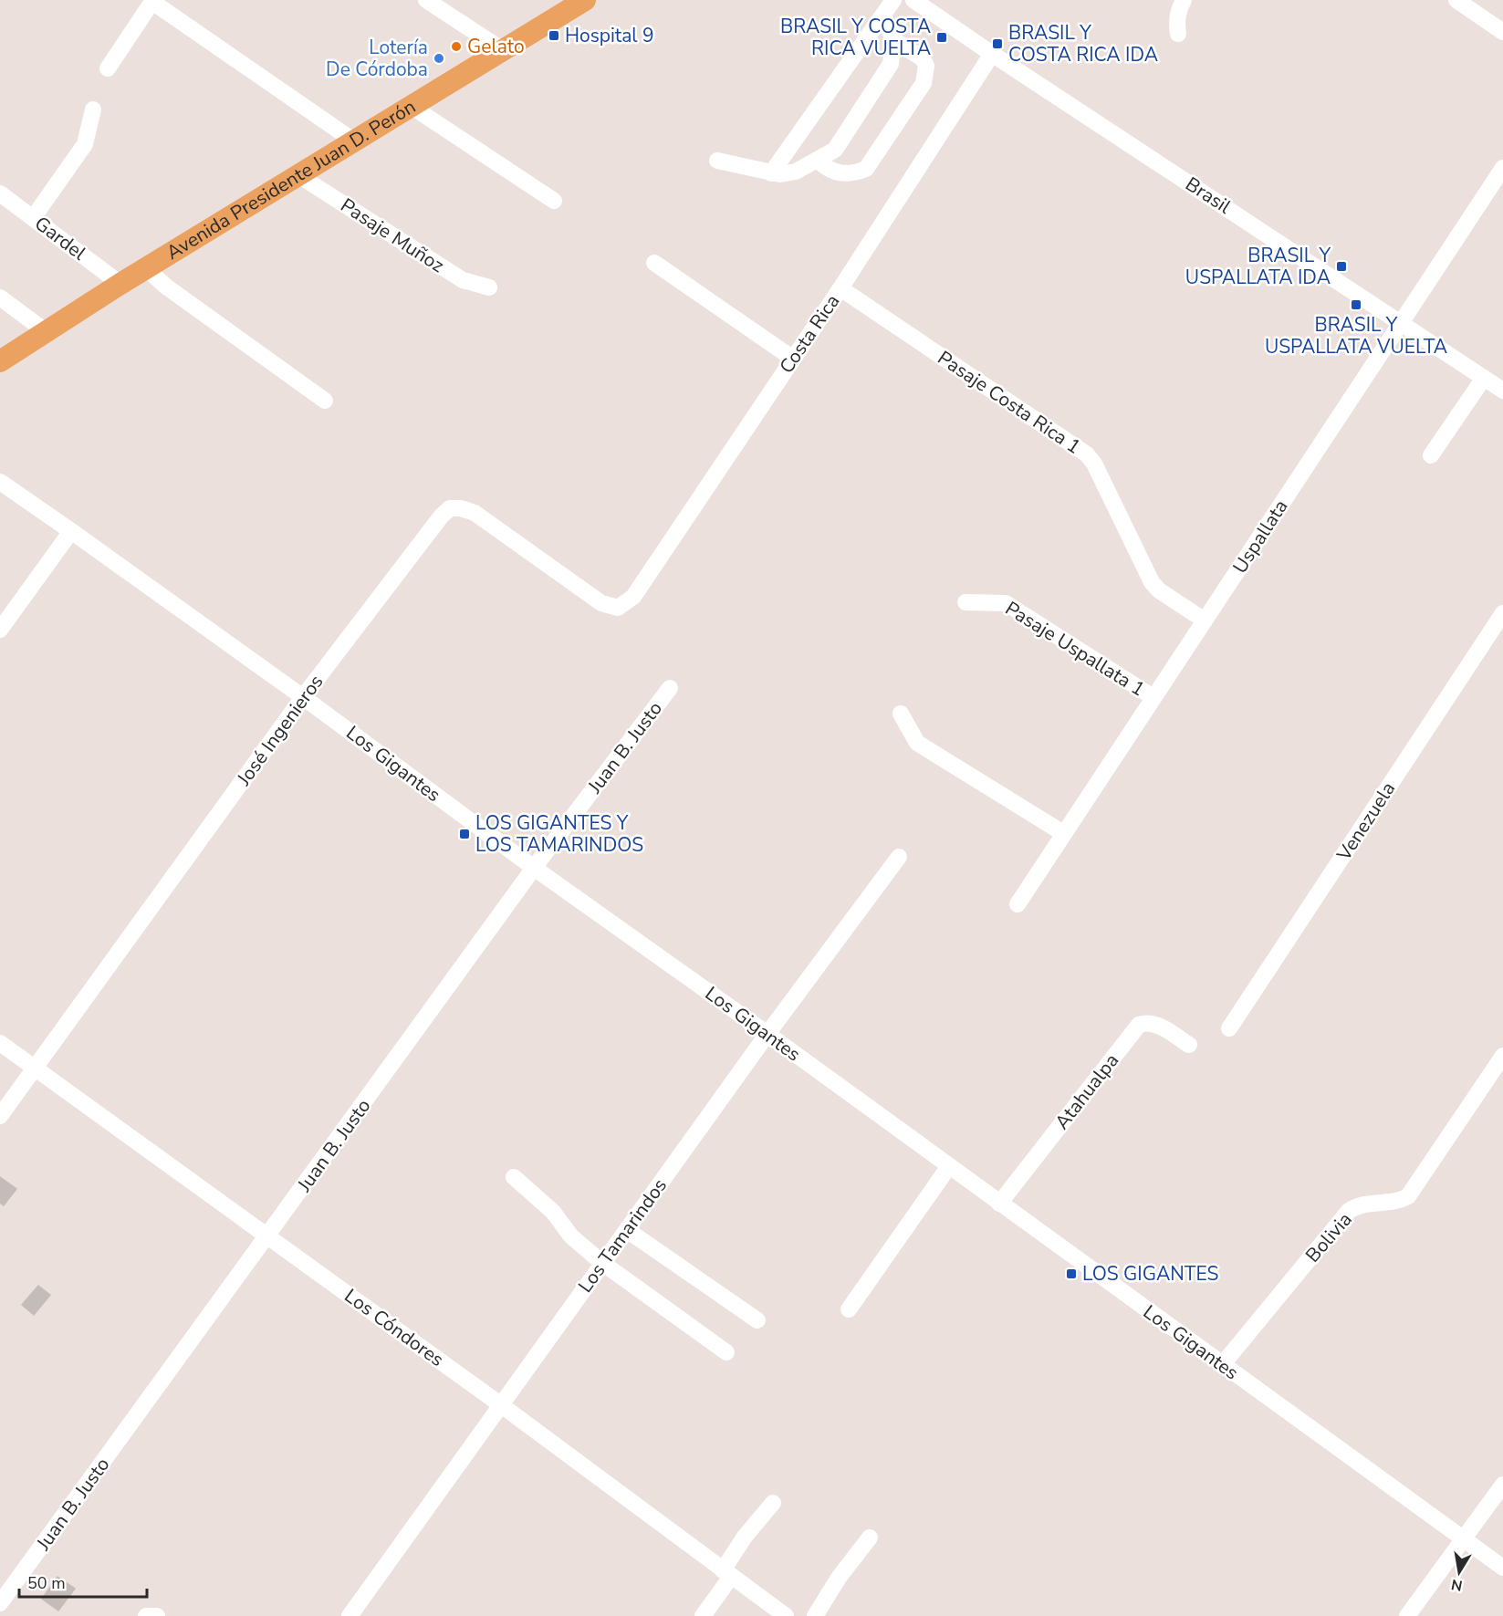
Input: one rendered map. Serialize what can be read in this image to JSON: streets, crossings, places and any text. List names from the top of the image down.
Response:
{
  "streets": {
    "main road": ["Avenida Presidente Juan D. Perón"],
    "street": [
      "Brasil",
      "Pasaje Muñoz",
      "Gardel",
      "Costa Rica",
      "Pasaje Costa Rica 1",
      "Uspallata",
      "Pasaje Uspallata 1",
      "José Ingenieros",
      "Juan B. Justo",
      "Los Gigantes",
      "Venezuela",
      "Atahualpa",
      "Los Tamarindos",
      "Bolivia",
      "Los Cóndores"
    ]
  },
  "crossings": [
    ["Avenida Presidente Juan D. Perón", "Pasaje Muñoz"],
    ["Avenida Presidente Juan D. Perón", "Gardel"],
    ["Brasil", "Costa Rica"],
    ["Brasil", "Uspallata"],
    ["Costa Rica", "Pasaje Costa Rica 1"],
    ["Costa Rica", "José Ingenieros"],
    ["Pasaje Costa Rica 1", "Uspallata"],
    ["Uspallata", "Pasaje Uspallata 1"],
    ["José Ingenieros", "Los Gigantes"],
    ["José Ingenieros", "Los Cóndores"],
    ["Juan B. Justo", "Los Gigantes"],
    ["Juan B. Justo", "Los Cóndores"],
    ["Los Gigantes", "Atahualpa"],
    ["Los Gigantes", "Los Tamarindos"],
    ["Los Gigantes", "Bolivia"],
    ["Los Tamarindos", "Los Cóndores"]
  ],
  "places": {
    "transit": [
      "Hospital 9",
      "BRASIL Y COSTA RICA VUELTA",
      "BRASIL Y COSTA RICA IDA",
      "BRASIL Y USPALLATA IDA",
      "BRASIL Y USPALLATA VUELTA",
      "LOS GIGANTES Y LOS TAMARINDOS",
      "LOS GIGANTES"
    ],
    "other": ["Gelato", "Lotería De Córdoba"]
  },
  "scale_bar": "50 m",
  "north": "bottom"
}
